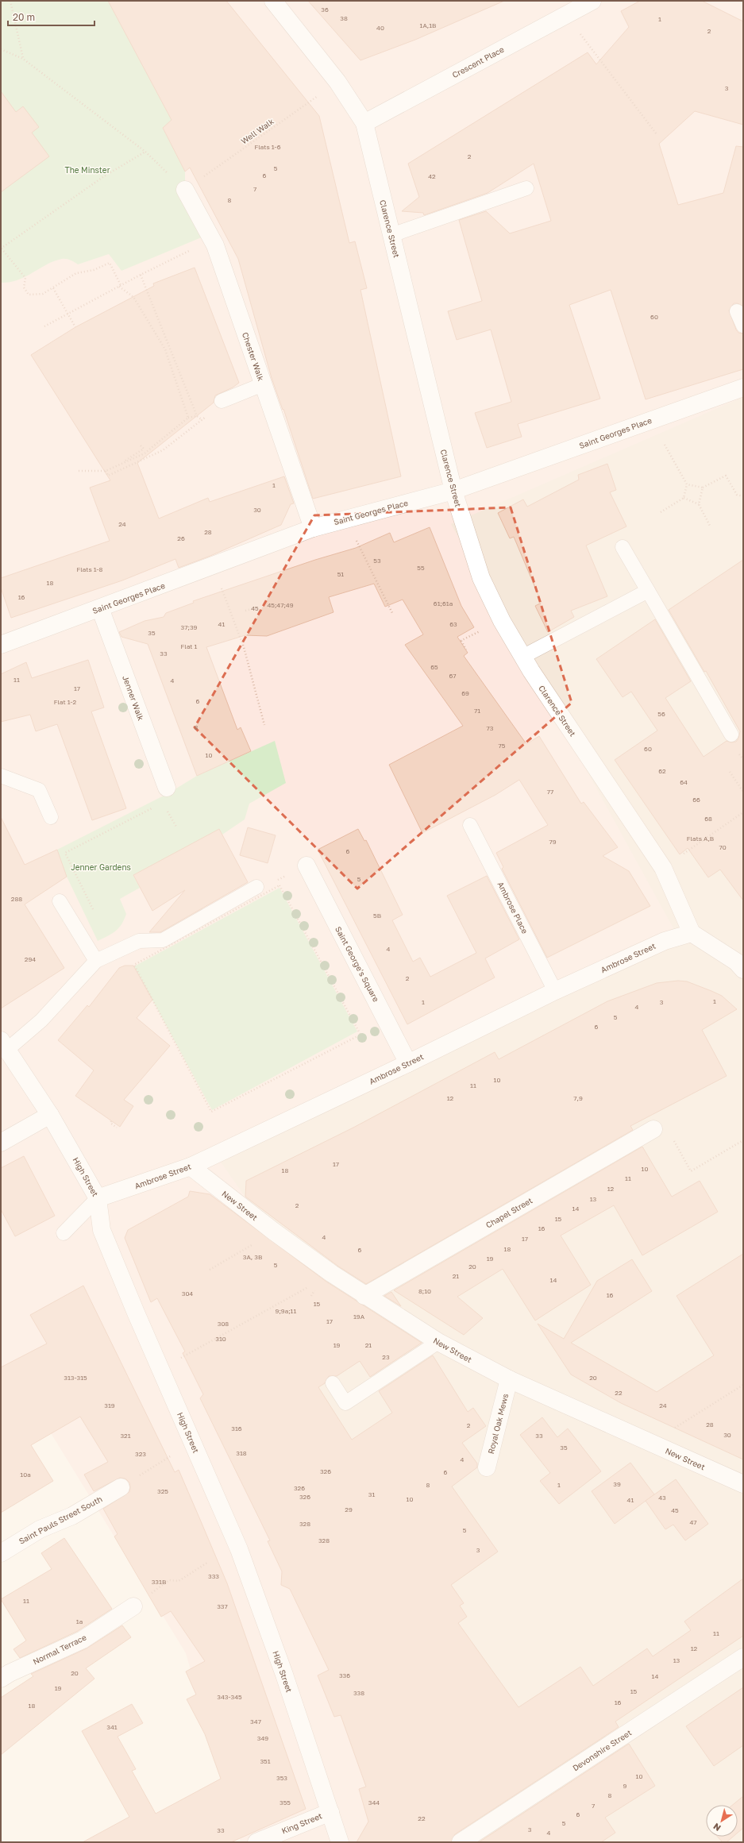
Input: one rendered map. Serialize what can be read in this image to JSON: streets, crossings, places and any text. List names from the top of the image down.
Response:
{
  "streets": {
    "street": [
      "Crescent Place",
      "Clarence Street",
      "Chester Walk",
      "Saint Georges Place",
      "Jenner Walk",
      "Ambrose Street",
      "Saint George's Square",
      "High Street",
      "New Street",
      "Chapel Street",
      "Royal Oak Mews",
      "Saint Pauls Street South",
      "Normal Terrace",
      "Devonshire Street",
      "King Street"
    ],
    "lane": ["Ambrose Place"],
    "path": ["Well Walk"]
  },
  "crossings": [
    ["Crescent Place", "Clarence Street"],
    ["Well Walk", "Clarence Street"],
    ["Well Walk", "Chester Walk"],
    ["Clarence Street", "Saint Georges Place"],
    ["Clarence Street", "Ambrose Street"],
    ["Chester Walk", "Saint Georges Place"],
    ["Saint Georges Place", "Jenner Walk"],
    ["Ambrose Place", "Ambrose Street"],
    ["Ambrose Street", "Saint George's Square"],
    ["Ambrose Street", "High Street"],
    ["Ambrose Street", "New Street"],
    ["High Street", "King Street"],
    ["New Street", "Chapel Street"],
    ["New Street", "Royal Oak Mews"]
  ],
  "parks": ["The Minster", "Jenner Gardens"],
  "house_numbers": [
    "36",
    "38",
    "1",
    "1A,1B",
    "40",
    "2",
    "3",
    "Flats 1-6",
    "2",
    "5",
    "6",
    "42",
    "7",
    "8",
    "60",
    "1",
    "30",
    "24",
    "28",
    "26",
    "53",
    "55",
    "Flats 1-8",
    "51",
    "18",
    "16",
    "61;61a",
    "45;47;49",
    "45",
    "41",
    "63",
    "37;39",
    "35",
    "Flat 1",
    "33",
    "65",
    "67",
    "11",
    "4",
    "17",
    "69",
    "6",
    "Flat 1-2",
    "71",
    "56",
    "8",
    "73",
    "75",
    "60",
    "10",
    "62",
    "64",
    "77",
    "66",
    "68",
    "Flats A,B",
    "79",
    "70",
    "6",
    "5",
    "288",
    "5B",
    "4",
    "294",
    "2",
    "1",
    "1",
    "3",
    "4",
    "5",
    "6",
    "10",
    "11",
    "12",
    "7,9",
    "17",
    "10",
    "18",
    "11",
    "12",
    "13",
    "2",
    "14",
    "15",
    "16",
    "4",
    "17",
    "18",
    "6",
    "3A, 3B",
    "19",
    "5",
    "20",
    "21",
    "14",
    "8;10",
    "304",
    "16",
    "15",
    "9;9a;11",
    "19A",
    "17",
    "308",
    "310",
    "19",
    "21",
    "23",
    "313-315",
    "20",
    "22",
    "319",
    "24",
    "28",
    "2",
    "316",
    "30",
    "321",
    "33",
    "35",
    "318",
    "323",
    "4",
    "326",
    "6",
    "10a",
    "39",
    "8",
    "1",
    "326",
    "325",
    "31",
    "326",
    "43",
    "10",
    "41",
    "29",
    "45",
    "47",
    "328",
    "5",
    "328",
    "3",
    "333",
    "331B",
    "11",
    "337",
    "1a",
    "11",
    "12",
    "13",
    "20",
    "336",
    "14",
    "19",
    "15",
    "338",
    "343-345",
    "16",
    "18",
    "347",
    "341",
    "349",
    "351",
    "10",
    "353",
    "9",
    "8",
    "355",
    "344",
    "7",
    "6",
    "22",
    "5",
    "3",
    "33",
    "4"
  ],
  "scale_bar": "20 m",
  "north": "bottom left"
}
